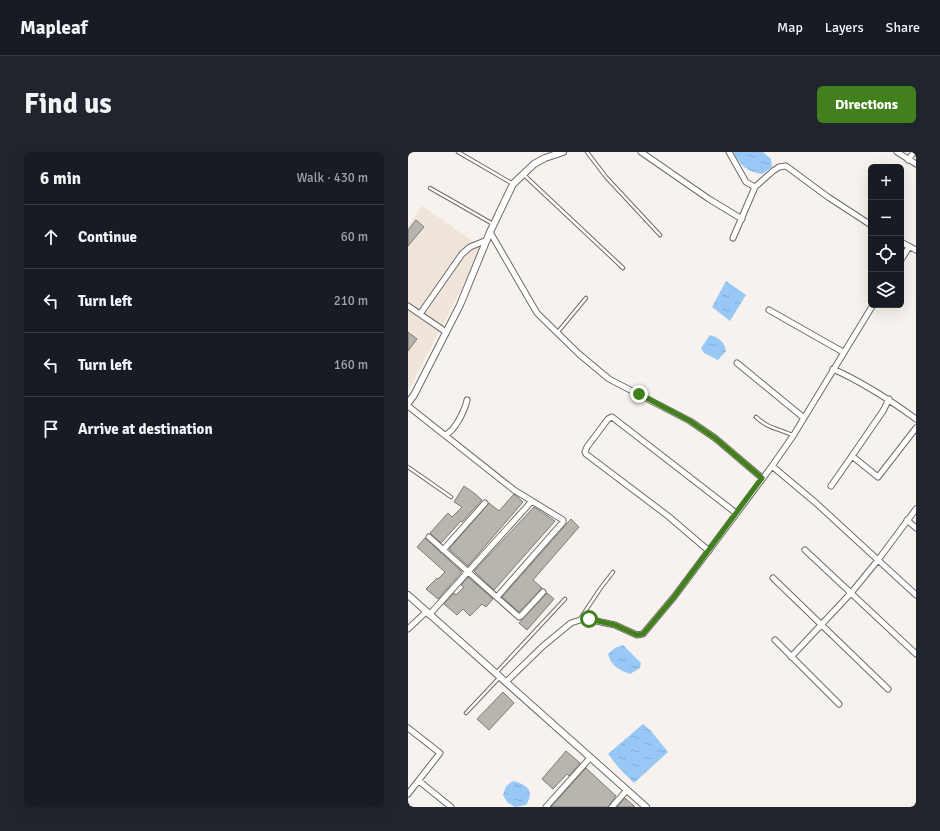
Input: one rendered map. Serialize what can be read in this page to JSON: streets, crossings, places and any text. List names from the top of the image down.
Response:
{
  "page": {
    "header": "Mapleaf",
    "nav": ["Map", "Layers", "Share"],
    "buttons": "Directions",
    "title": "Find us",
    "heading": ["6 min", "Walk · 430 m"],
    "map_buttons": ["+", "−"],
    "list": [
      ["Continue", "60 m"],
      ["Turn left", "210 m"],
      ["Turn left", "160 m"],
      "Arrive at destination"
    ]
  }
}
